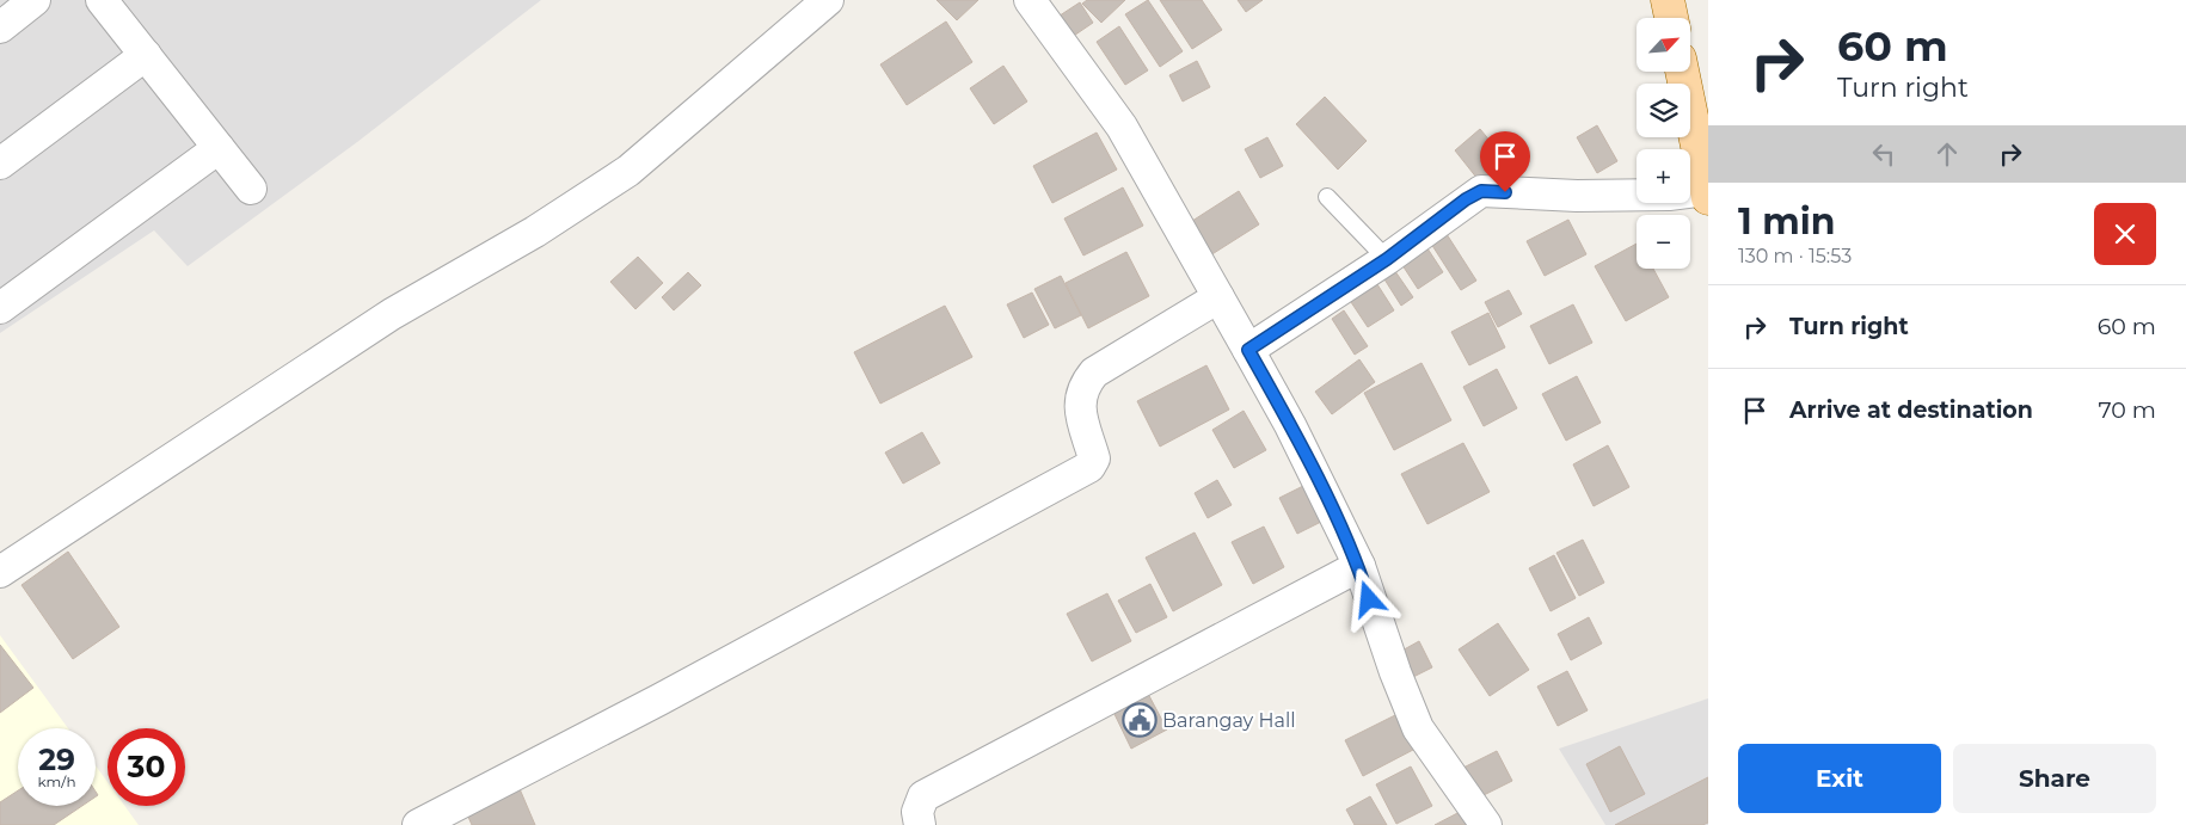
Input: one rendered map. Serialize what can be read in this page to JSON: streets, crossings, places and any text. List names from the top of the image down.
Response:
{
  "places": {
    "public building": ["Barangay Hall"]
  },
  "north": "top right",
  "page": {
    "turn": ["60 m", "Turn right"],
    "map_buttons": ["+", "−"],
    "heading": ["1 min", "130 m · 15:53"],
    "list": [
      {
        "name": "Turn right",
        "value": "60 m"
      },
      {
        "name": "Arrive at destination",
        "value": "70 m"
      }
    ],
    "speed": "29 km/h",
    "limit": "30",
    "buttons": ["Exit", "Share"]
  }
}
